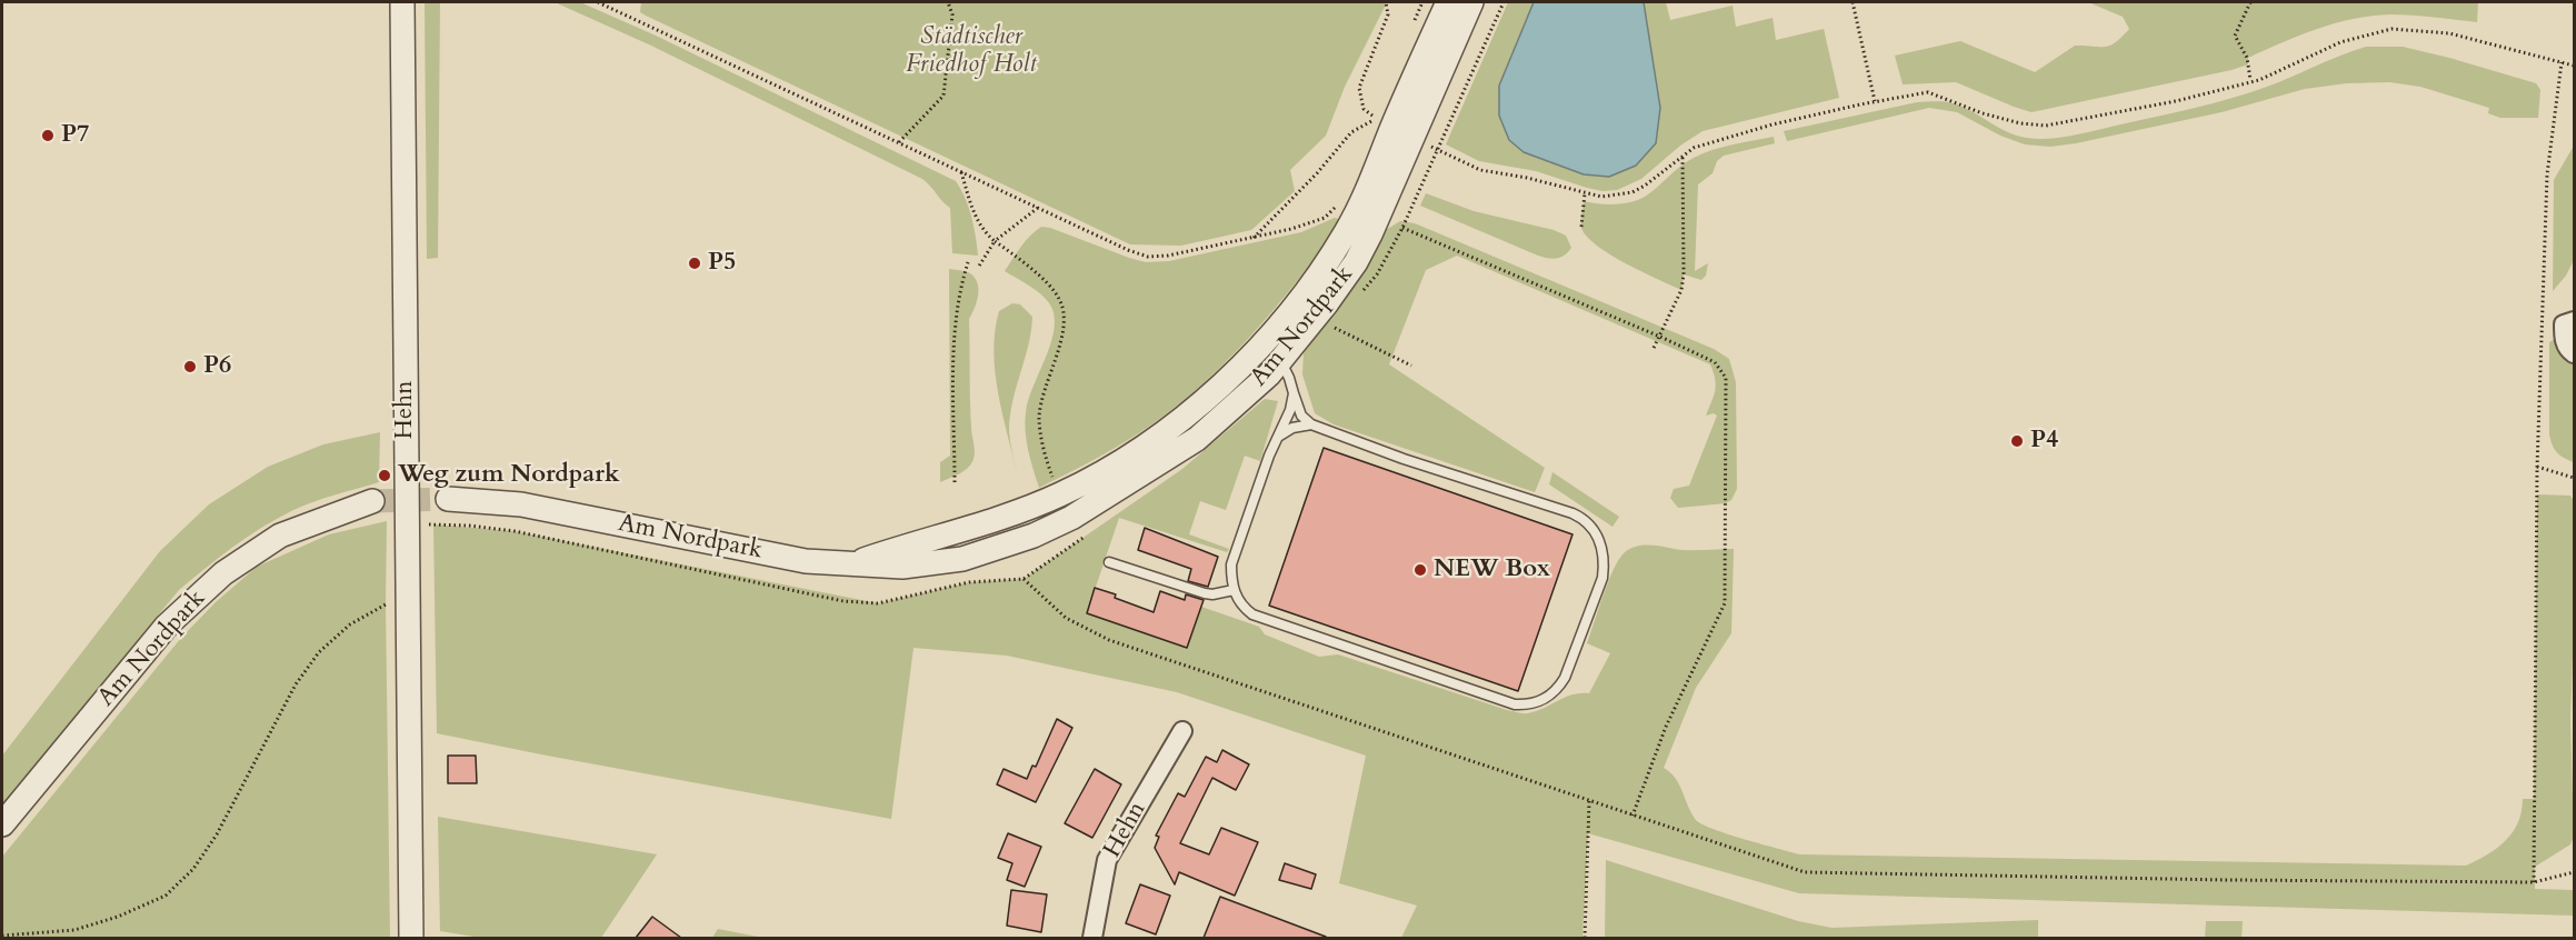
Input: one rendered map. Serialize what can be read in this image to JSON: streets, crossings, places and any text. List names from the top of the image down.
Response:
{
  "streets": {
    "street": ["Am Nordpark", "Hehn"]
  },
  "parks": ["Städtischer Friedhof Holt"],
  "places": [
    "P7",
    "P5",
    "P6",
    "P4",
    "Weg zum Nordpark",
    "NEW Box"
  ]
}
